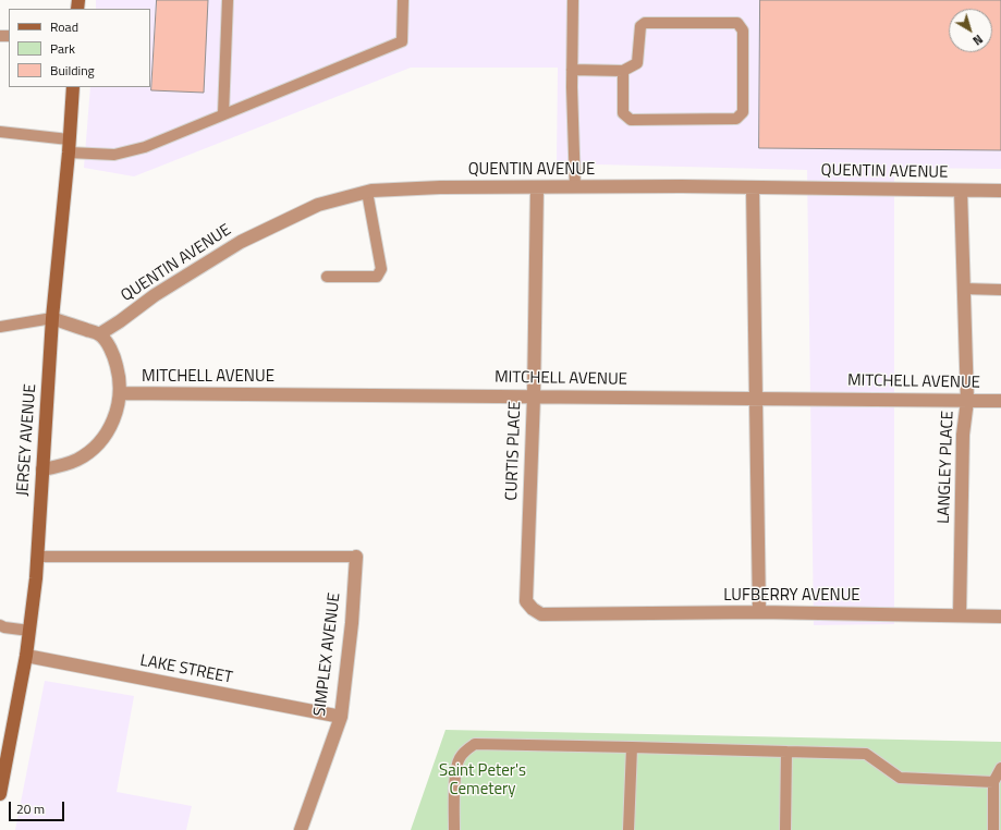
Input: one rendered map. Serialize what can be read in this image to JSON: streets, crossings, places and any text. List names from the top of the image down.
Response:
{
  "streets": {
    "street": [
      "QUENTIN AVENUE",
      "MITCHELL AVENUE",
      "JERSEY AVENUE",
      "CURTIS PLACE",
      "LANGLEY PLACE",
      "LUFBERRY AVENUE",
      "SIMPLEX AVENUE",
      "LAKE STREET"
    ]
  },
  "crossings": [
    ["QUENTIN AVENUE", "CURTIS PLACE"],
    ["QUENTIN AVENUE", "LANGLEY PLACE"],
    ["MITCHELL AVENUE", "CURTIS PLACE"],
    ["MITCHELL AVENUE", "LANGLEY PLACE"],
    ["JERSEY AVENUE", "LAKE STREET"],
    ["CURTIS PLACE", "LUFBERRY AVENUE"],
    ["LANGLEY PLACE", "LUFBERRY AVENUE"],
    ["SIMPLEX AVENUE", "LAKE STREET"]
  ],
  "parks": ["Saint Peter's Cemetery"],
  "legend": ["Road", "Park", "Building"],
  "scale_bar": "20 m",
  "north": "bottom right"
}
